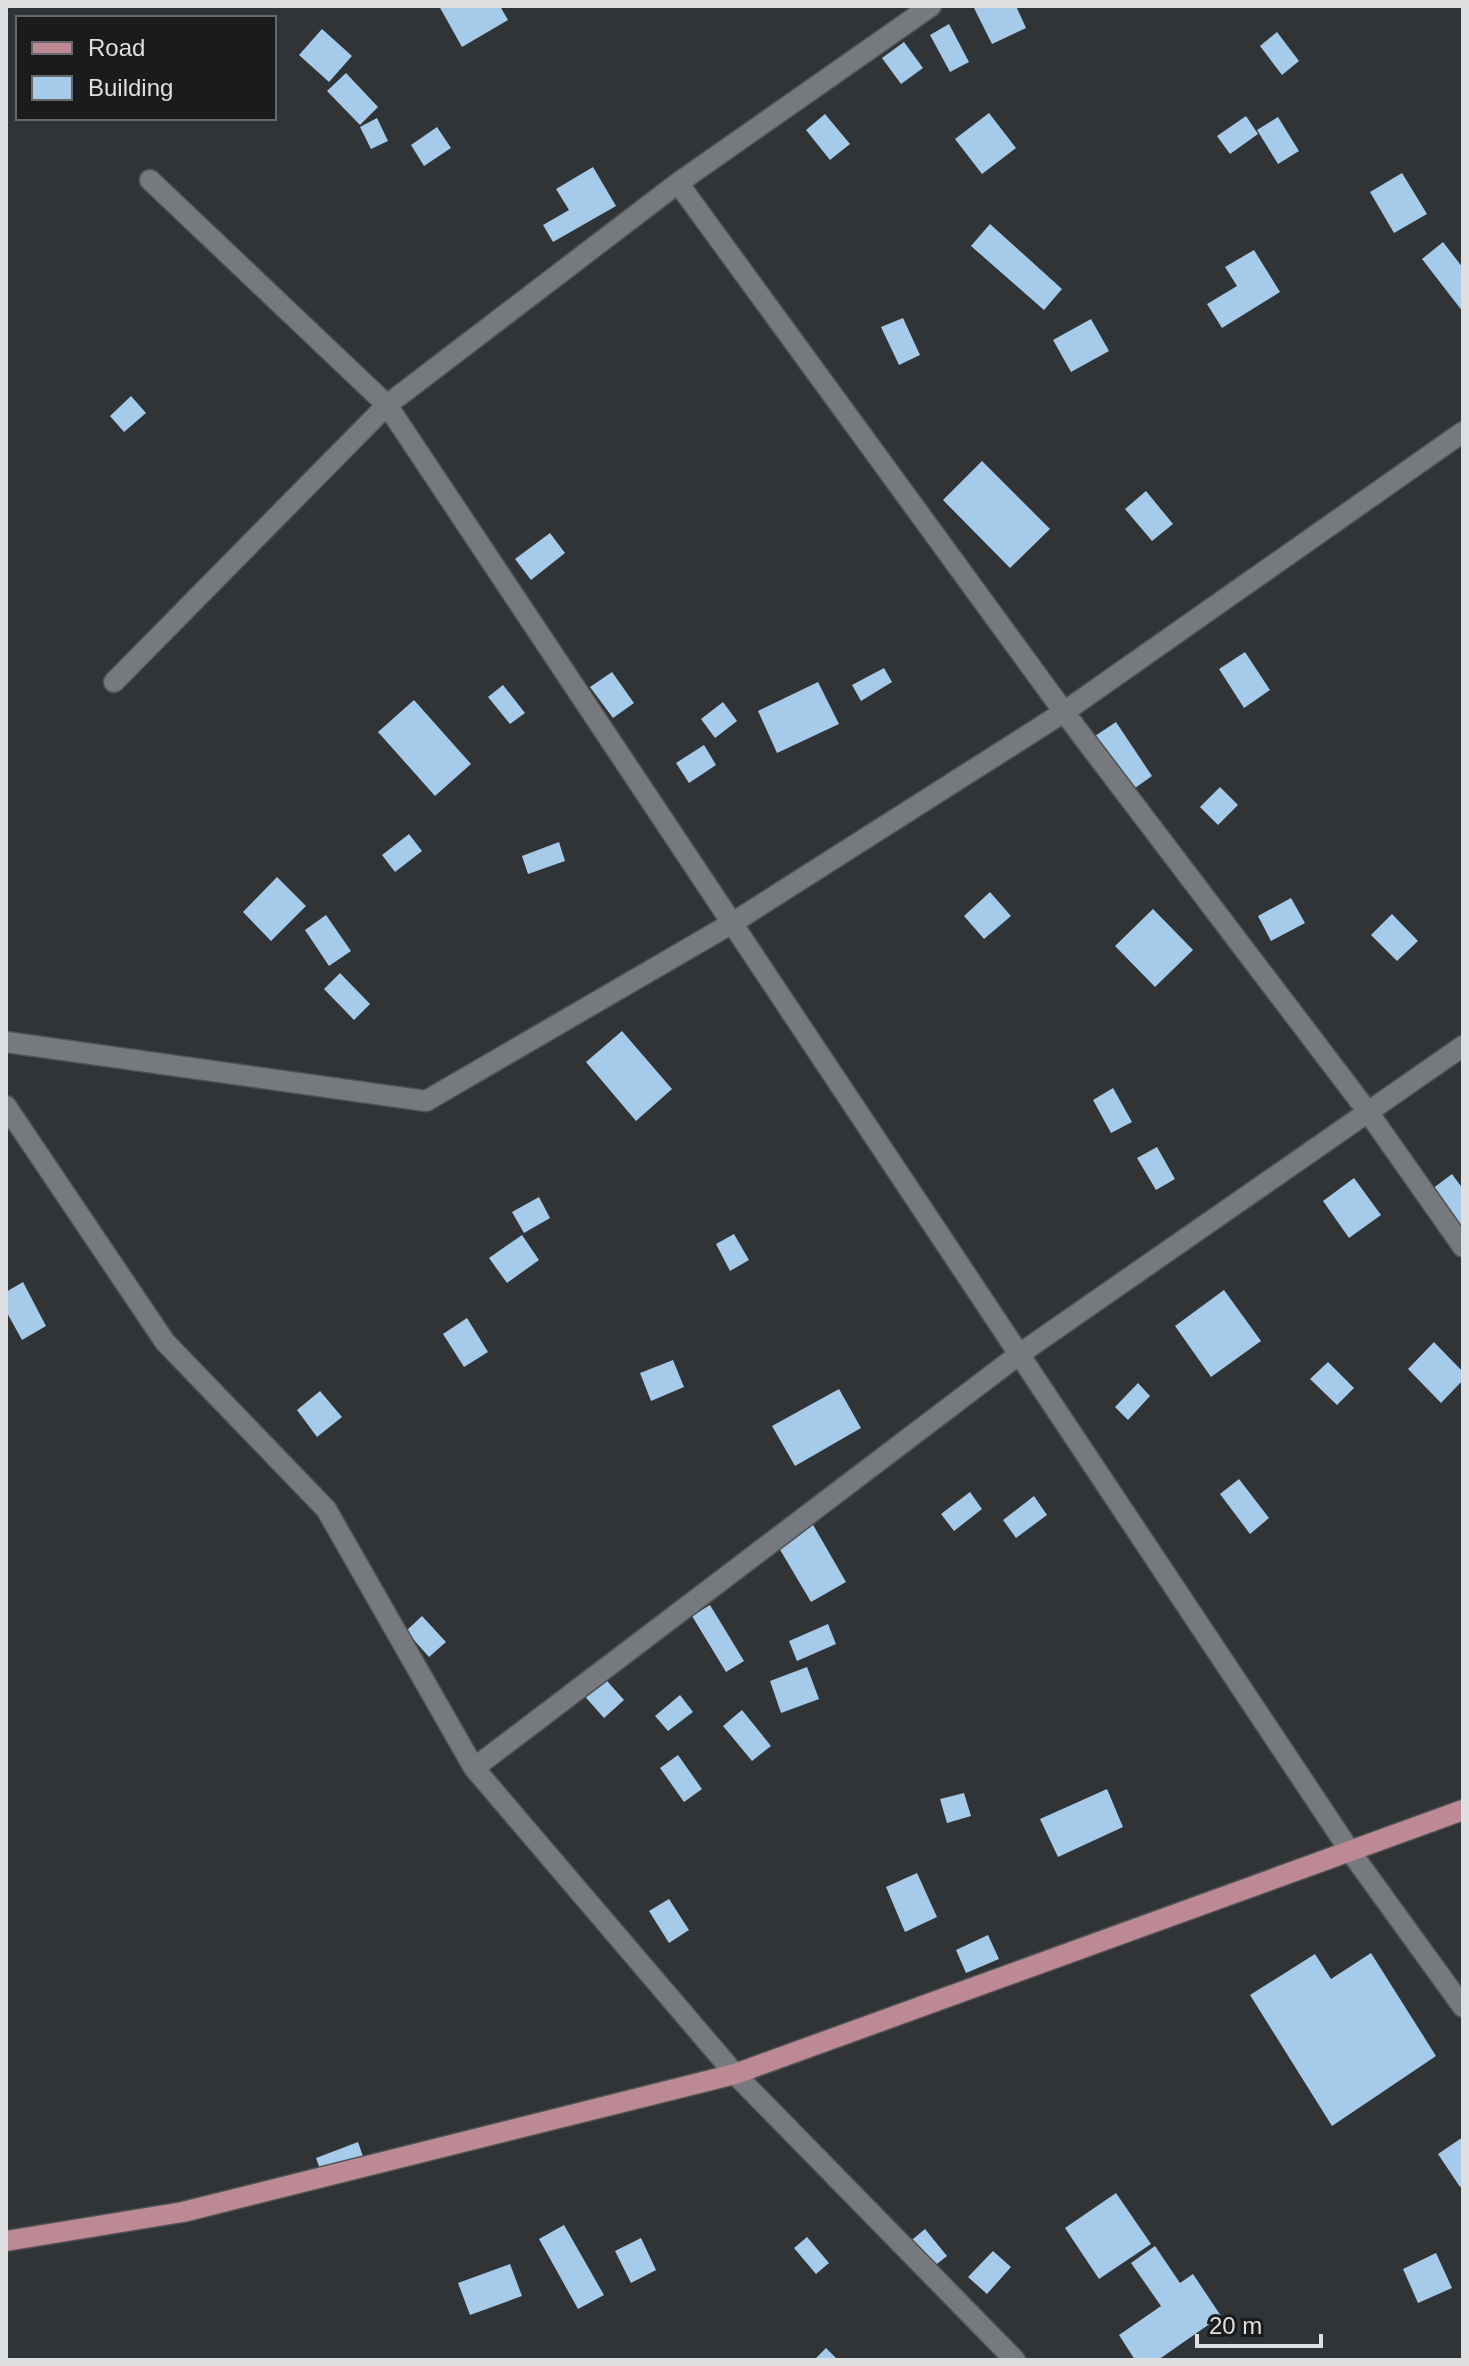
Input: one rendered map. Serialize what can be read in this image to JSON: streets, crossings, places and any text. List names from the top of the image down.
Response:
{
  "legend": ["Road", "Building"],
  "scale_bar": "20 m"
}
